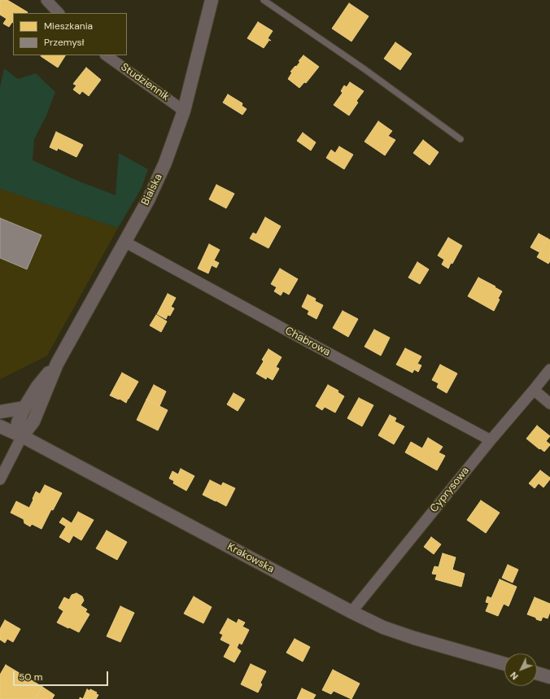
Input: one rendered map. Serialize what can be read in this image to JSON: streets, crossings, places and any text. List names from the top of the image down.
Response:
{
  "streets": {
    "street": [
      "Studziennik",
      "Bialska",
      "Chabrowa",
      "Cyprysowa",
      "Krakowska"
    ]
  },
  "crossings": [
    ["Studziennik", "Bialska"],
    ["Bialska", "Chabrowa"],
    ["Bialska", "Krakowska"],
    ["Chabrowa", "Cyprysowa"],
    ["Cyprysowa", "Krakowska"]
  ],
  "legend": ["Mieszkania", "Przemysł"],
  "scale_bar": "50 m",
  "north": "bottom left"
}
